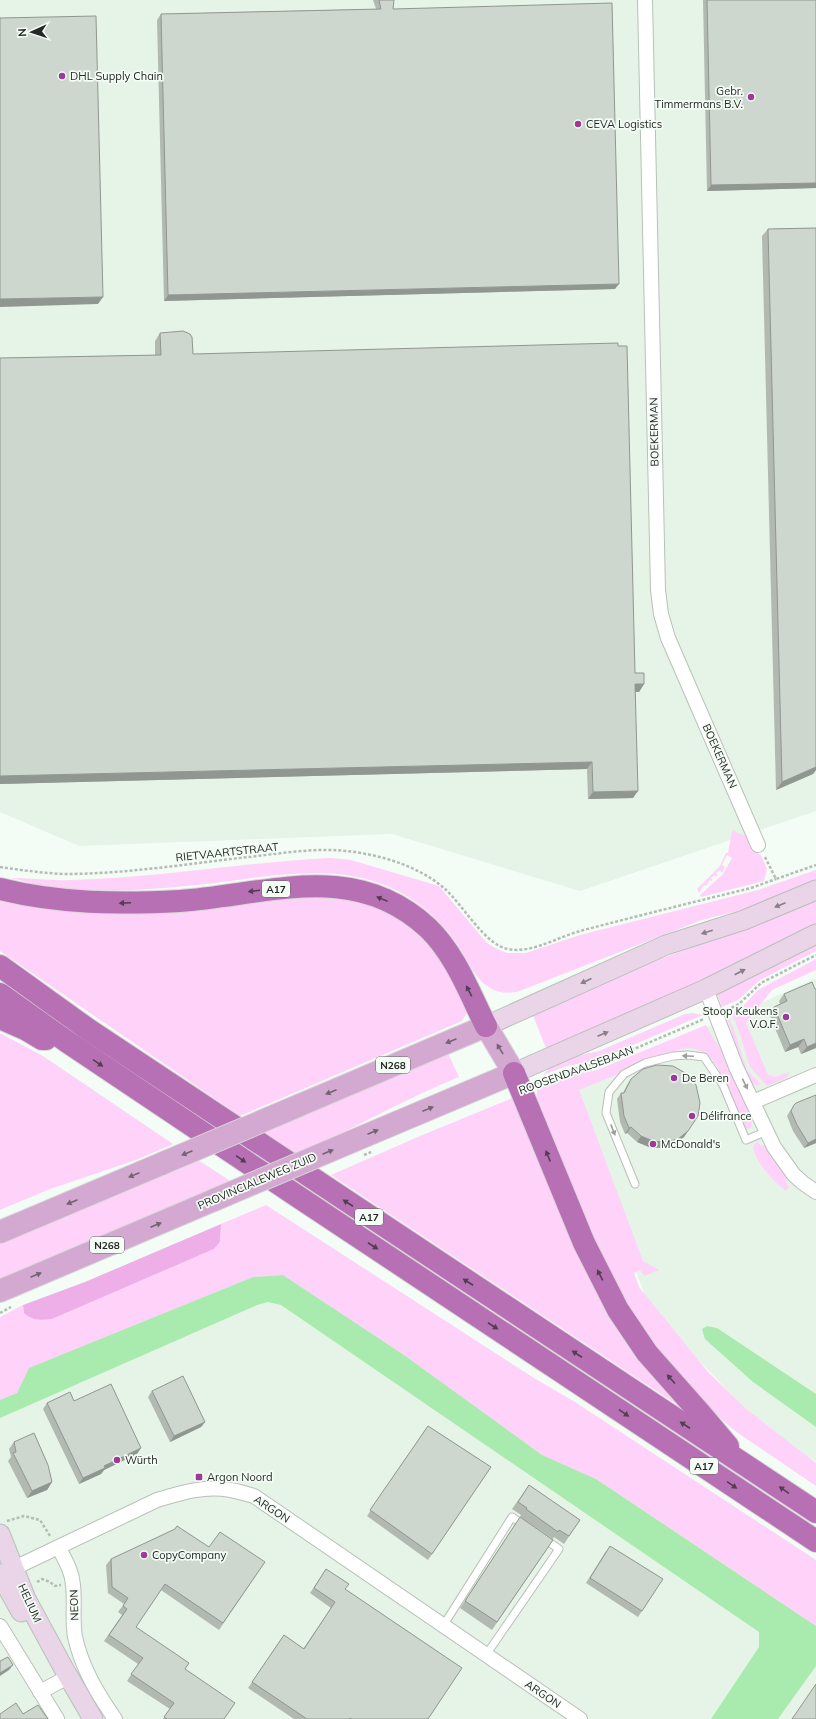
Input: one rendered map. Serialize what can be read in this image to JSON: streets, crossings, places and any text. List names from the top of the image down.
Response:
{
  "streets": {
    "highway": ["A17"],
    "main road": ["N268", "PROVINCIALEWEG ZUID"],
    "street": [
      "BOEKERMAN",
      "ROOSENDAALSEBAAN",
      "ARGON",
      "HELIUM",
      "NEON"
    ],
    "path": ["RIETVAARTSTRAAT"]
  },
  "crossings": [
    ["A17", "N268"],
    ["A17", "ROOSENDAALSEBAAN"],
    ["A17", "PROVINCIALEWEG ZUID"],
    ["ROOSENDAALSEBAAN", "PROVINCIALEWEG ZUID"],
    ["ARGON", "NEON"]
  ],
  "places": {
    "other": [
      "DHL Supply Chain",
      "Gebr. Timmermans B.V.",
      "CEVA Logistics",
      "Stoop Keukens V.O.F.",
      "De Beren",
      "Délifrance",
      "McDonald's",
      "Würth",
      "CopyCompany"
    ],
    "transit": ["Argon Noord"]
  },
  "north": "left"
}
